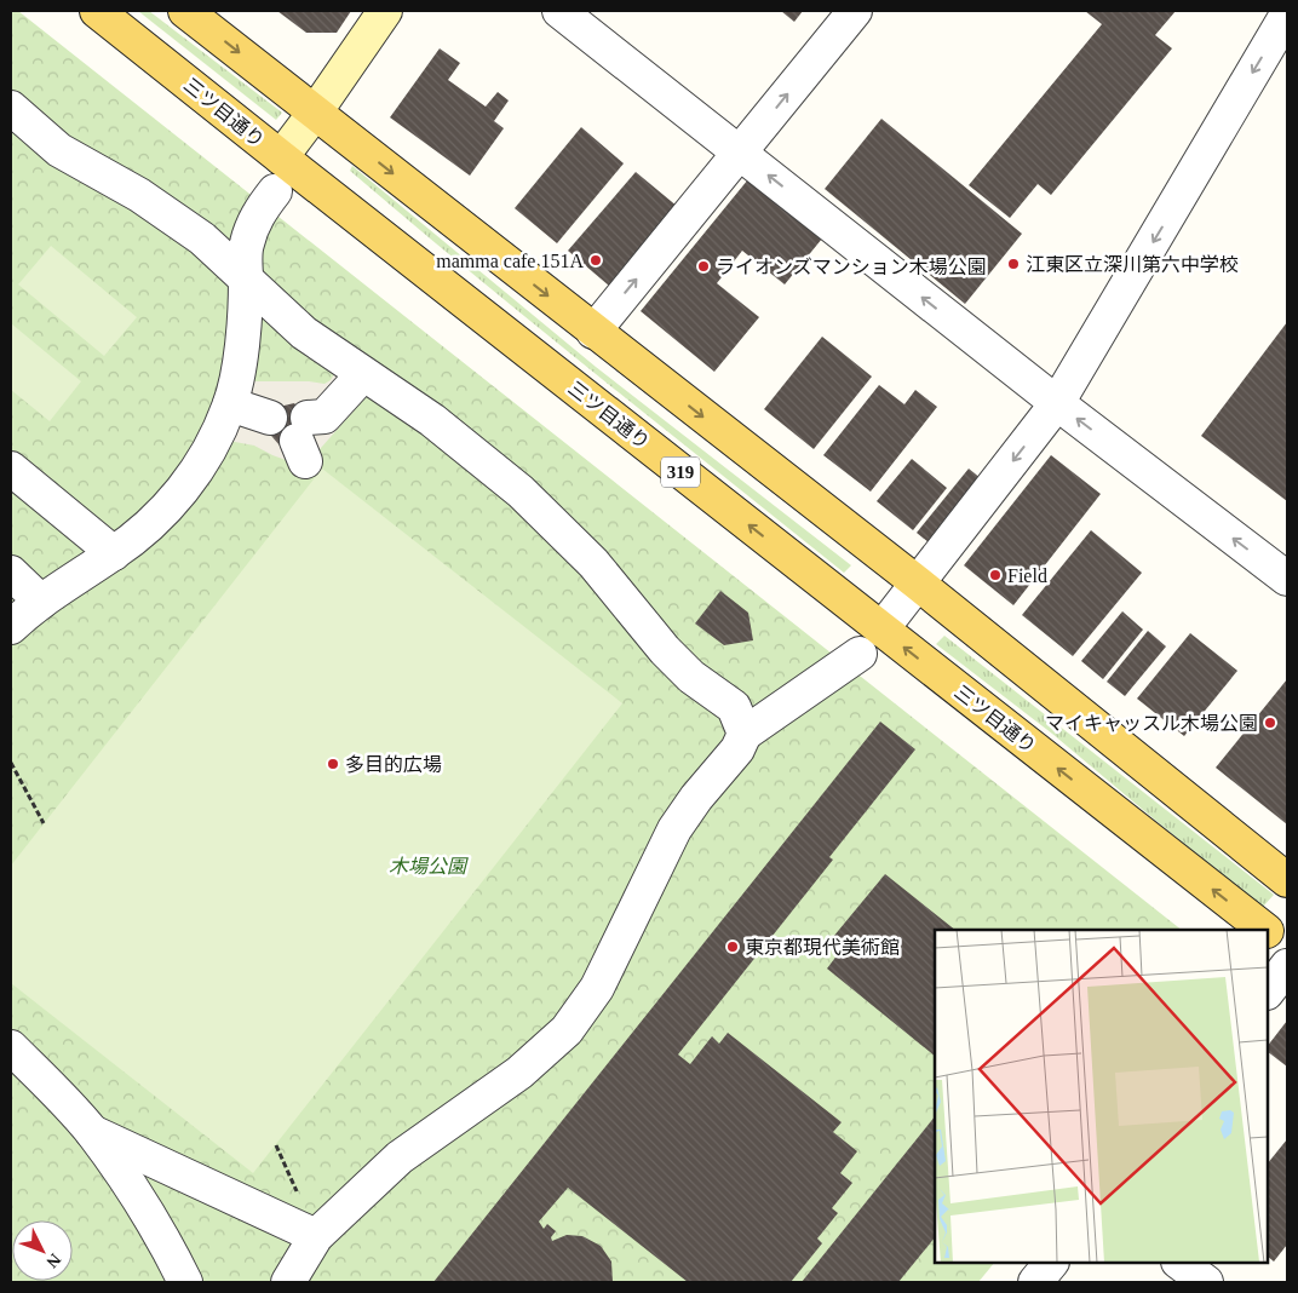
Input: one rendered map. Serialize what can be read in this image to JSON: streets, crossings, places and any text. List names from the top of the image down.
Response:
{
  "streets": {
    "main road": ["三ツ目通り", "319"]
  },
  "parks": ["木場公園"],
  "places": [
    "mamma cafe 151A",
    "江東区立深川第六中学校",
    "ライオンズマンション木場公園",
    "Field",
    "マイキャッスル木場公園",
    "多目的広場",
    "東京都現代美術館"
  ],
  "north": "bottom right"
}
